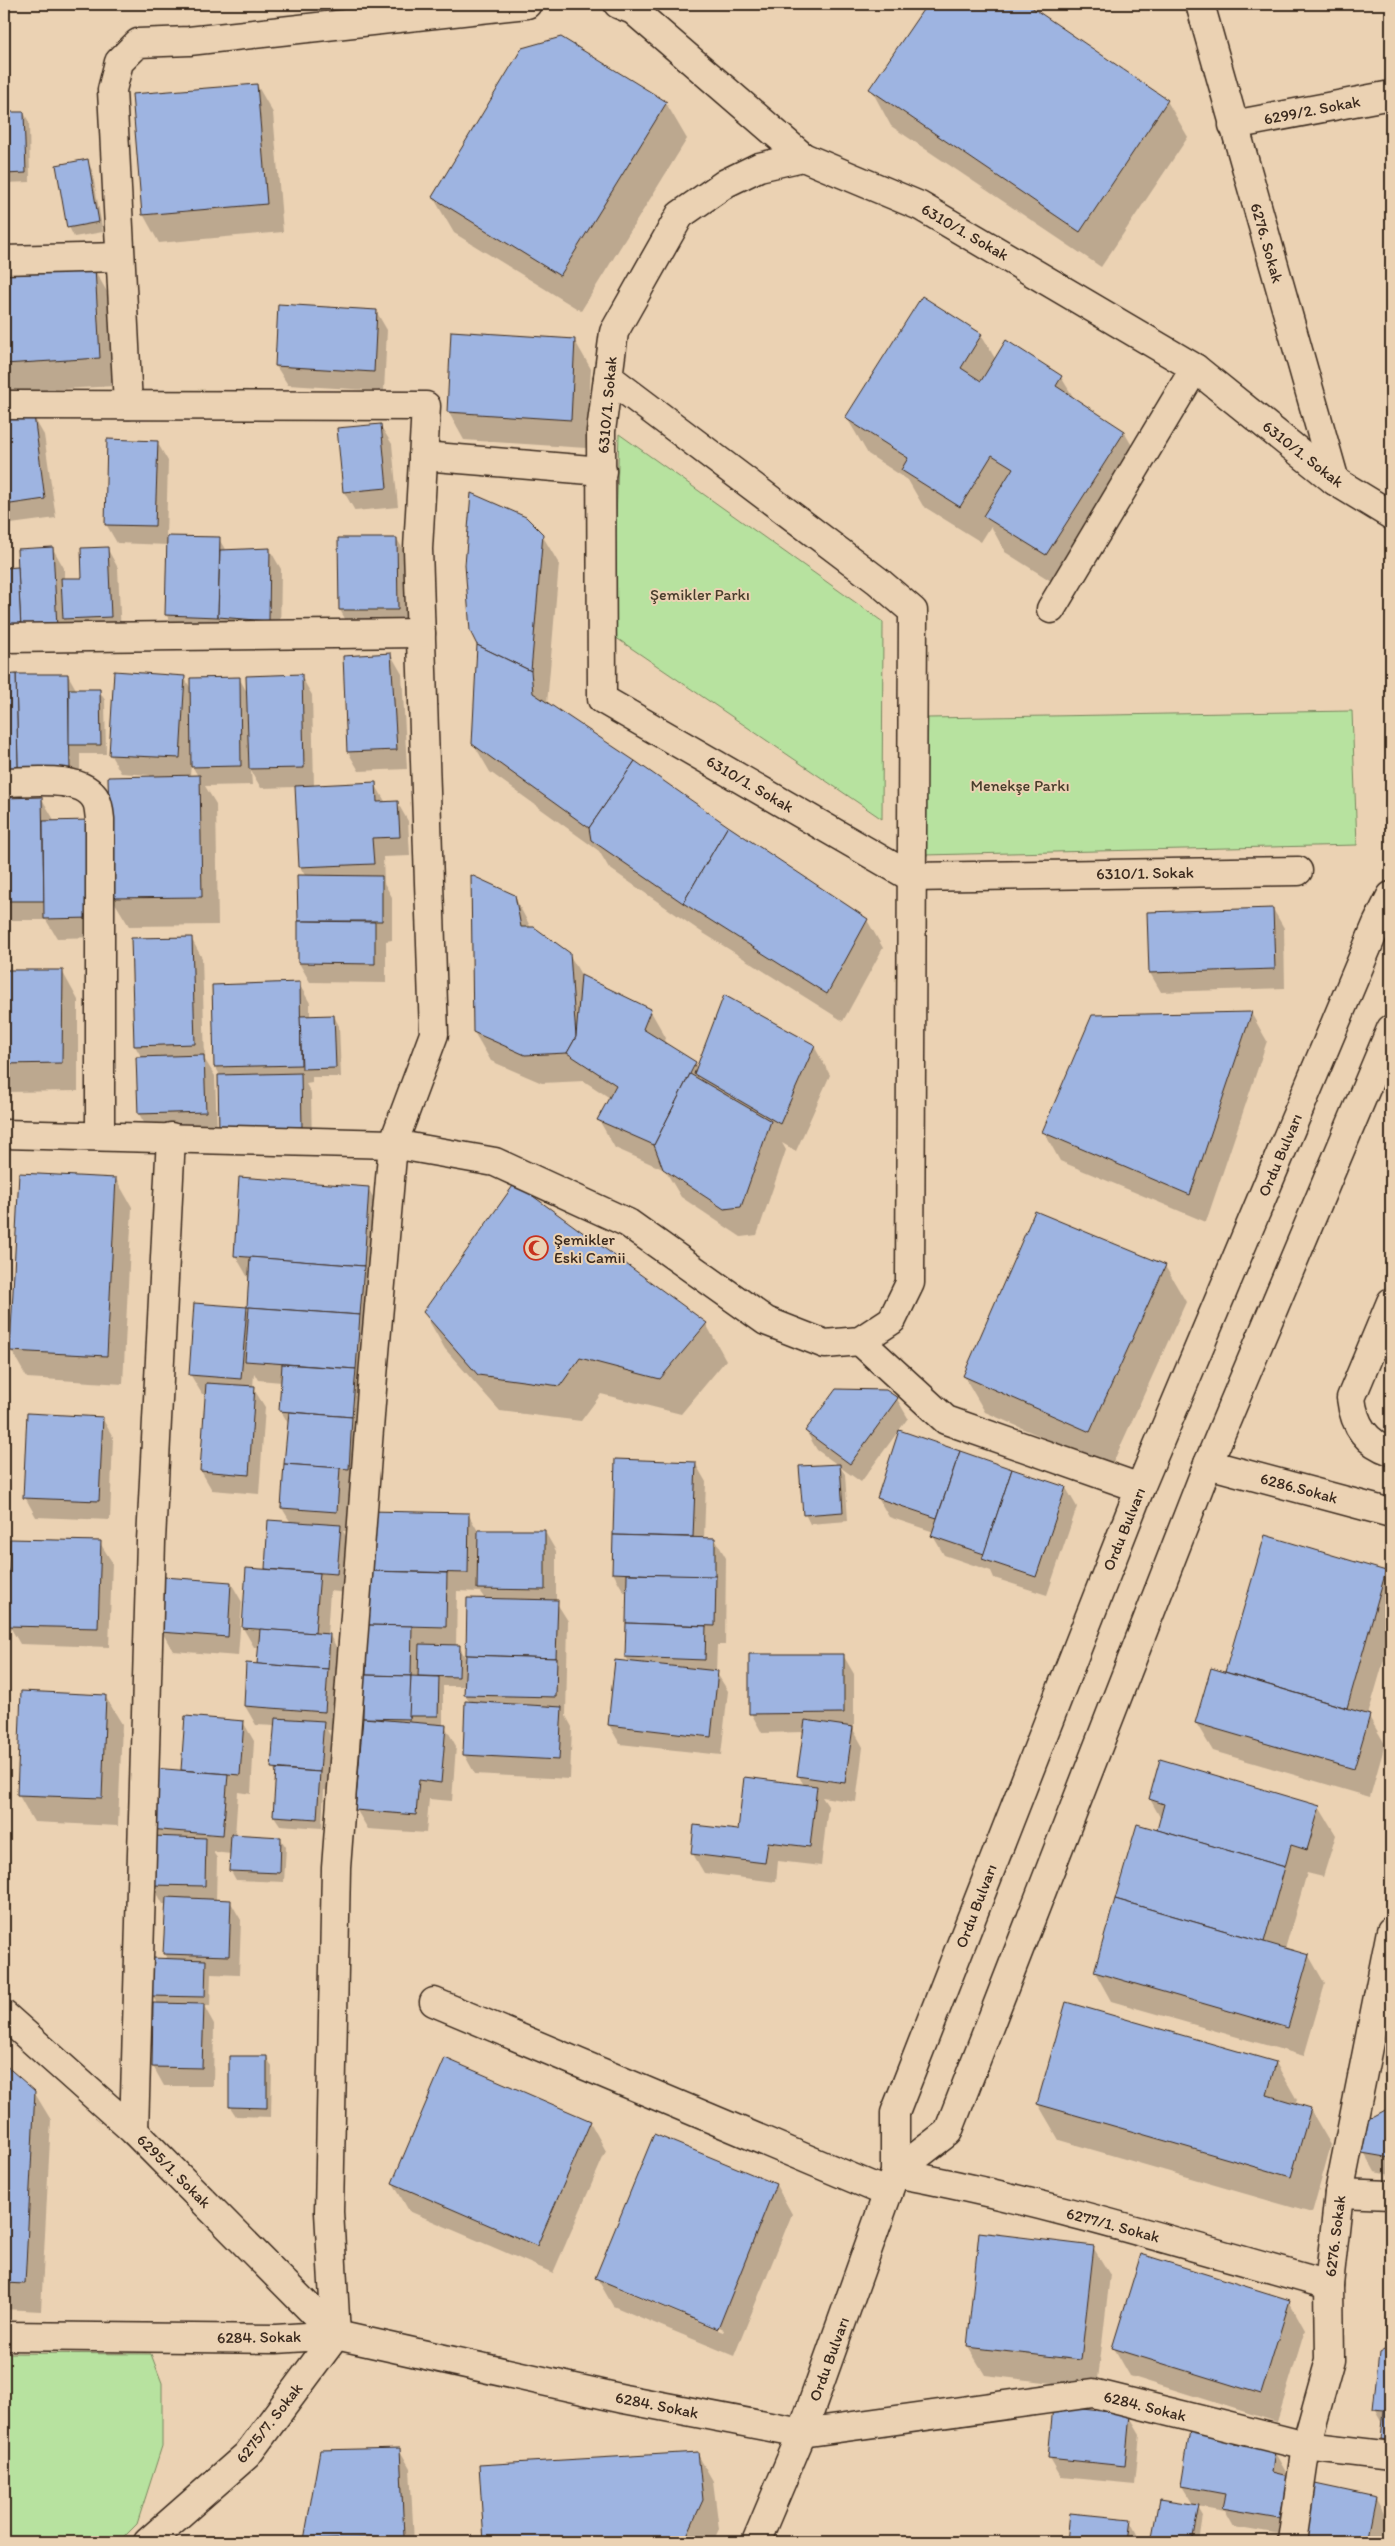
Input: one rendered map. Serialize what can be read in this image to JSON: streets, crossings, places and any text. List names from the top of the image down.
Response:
{
  "streets": {
    "street": [
      "6299/2. Sokak",
      "6310/1. Sokak",
      "6276. Sokak",
      "Ordu Bulvarı",
      "6286.Sokak",
      "6295/1. Sokak",
      "6277/1. Sokak",
      "6284. Sokak",
      "6275/7. Sokak"
    ]
  },
  "crossings": [
    ["6299/2. Sokak", "6276. Sokak"],
    ["6310/1. Sokak", "6276. Sokak"],
    ["6276. Sokak", "6277/1. Sokak"],
    ["6276. Sokak", "6284. Sokak"],
    ["Ordu Bulvarı", "6277/1. Sokak"],
    ["Ordu Bulvarı", "6284. Sokak"],
    ["6295/1. Sokak", "6284. Sokak"],
    ["6295/1. Sokak", "6275/7. Sokak"],
    ["6284. Sokak", "6275/7. Sokak"]
  ],
  "parks": ["Şemikler Parkı", "Menekşe Parkı"],
  "places": {
    "mosque": ["Şemikler Eski Camii"]
  }
}
